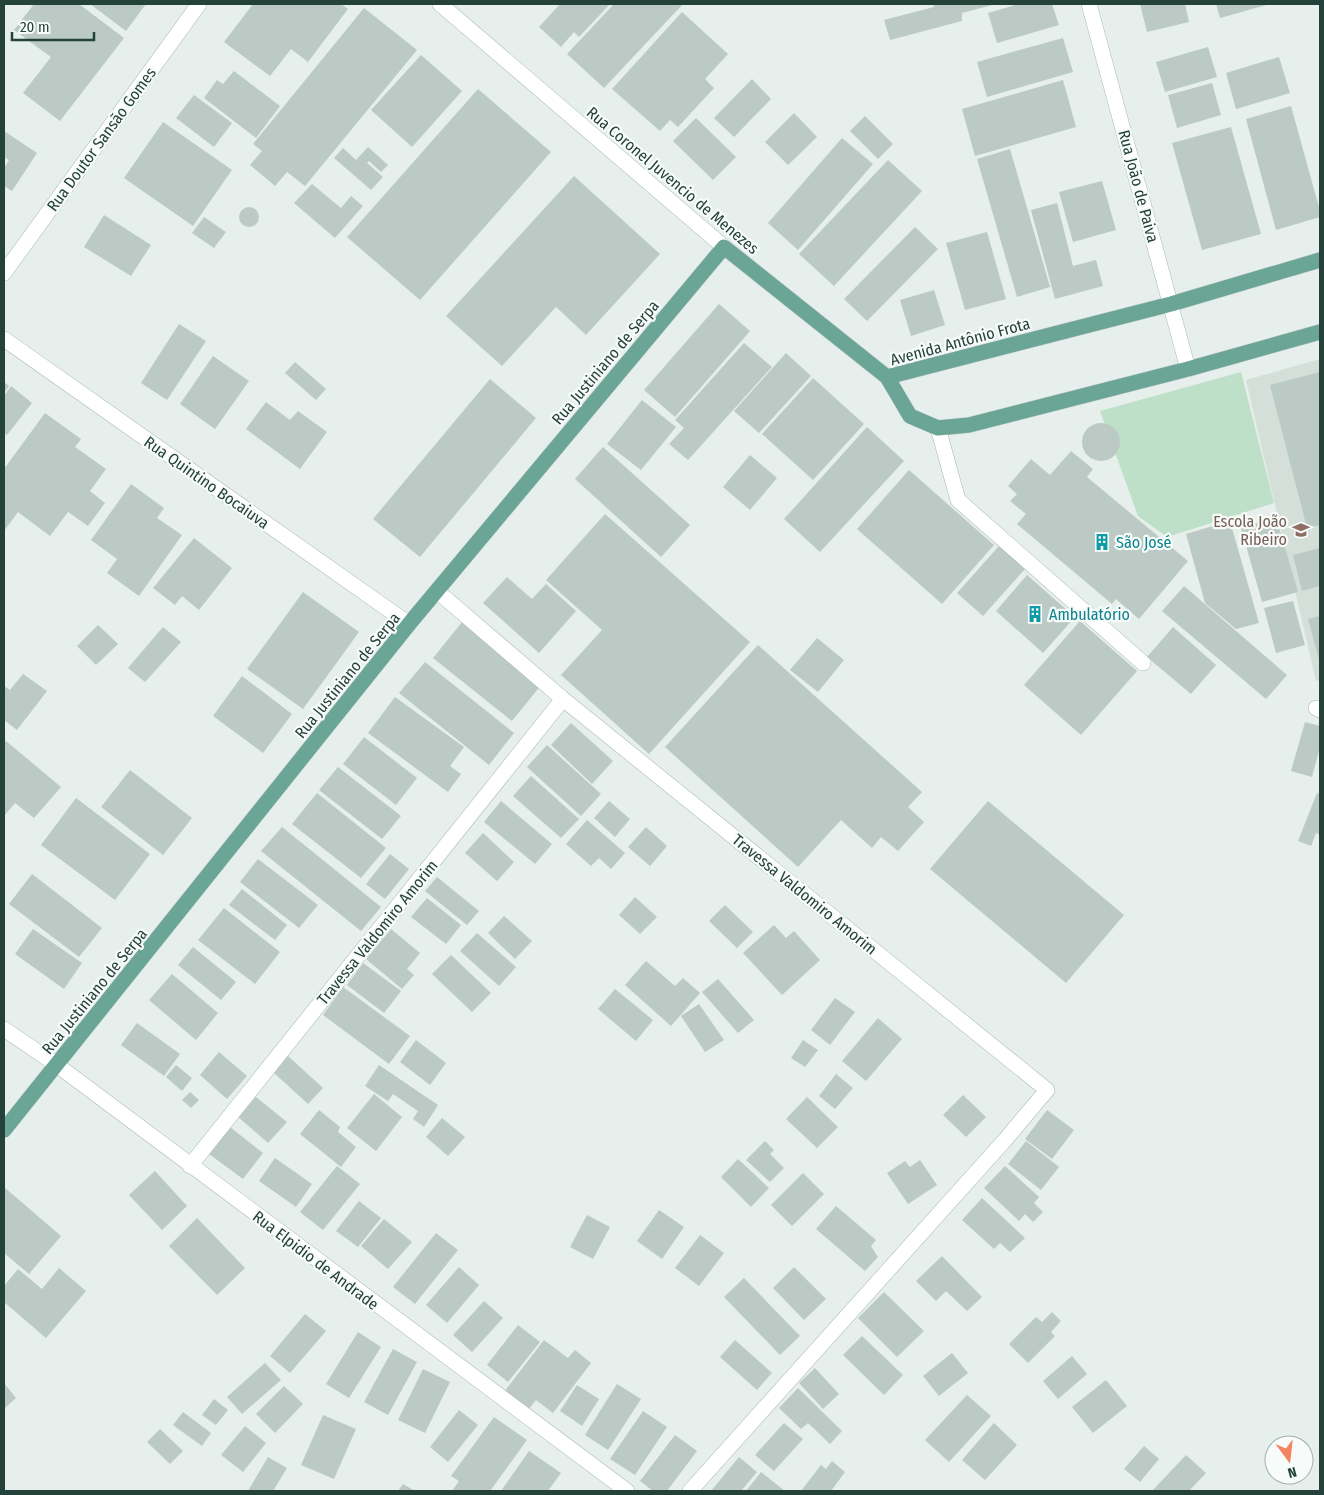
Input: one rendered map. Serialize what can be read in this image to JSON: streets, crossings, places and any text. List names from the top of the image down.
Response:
{
  "streets": {
    "main road": ["Rua Coronel Juvencio de Menezes", "Avenida Antônio Frota", "Rua Justiniano de Serpa"],
    "street": [
      "Rua Doutor Sansão Gomes",
      "Rua João de Paiva",
      "Rua Quintino Bocaiuva",
      "Travessa Valdomiro Amorim",
      "Rua Elpidio de Andrade"
    ]
  },
  "crossings": [
    ["Rua Coronel Juvencio de Menezes", "Avenida Antônio Frota"],
    ["Rua Coronel Juvencio de Menezes", "Rua Justiniano de Serpa"],
    ["Rua João de Paiva", "Avenida Antônio Frota"],
    ["Rua Justiniano de Serpa", "Rua Quintino Bocaiuva"],
    ["Rua Justiniano de Serpa", "Travessa Valdomiro Amorim"],
    ["Rua Justiniano de Serpa", "Rua Elpidio de Andrade"],
    ["Travessa Valdomiro Amorim", "Rua Elpidio de Andrade"]
  ],
  "places": {
    "school or university": ["Escola João Ribeiro"],
    "building": ["São José", "Ambulatório"]
  },
  "scale_bar": "20 m",
  "north": "bottom"
}
